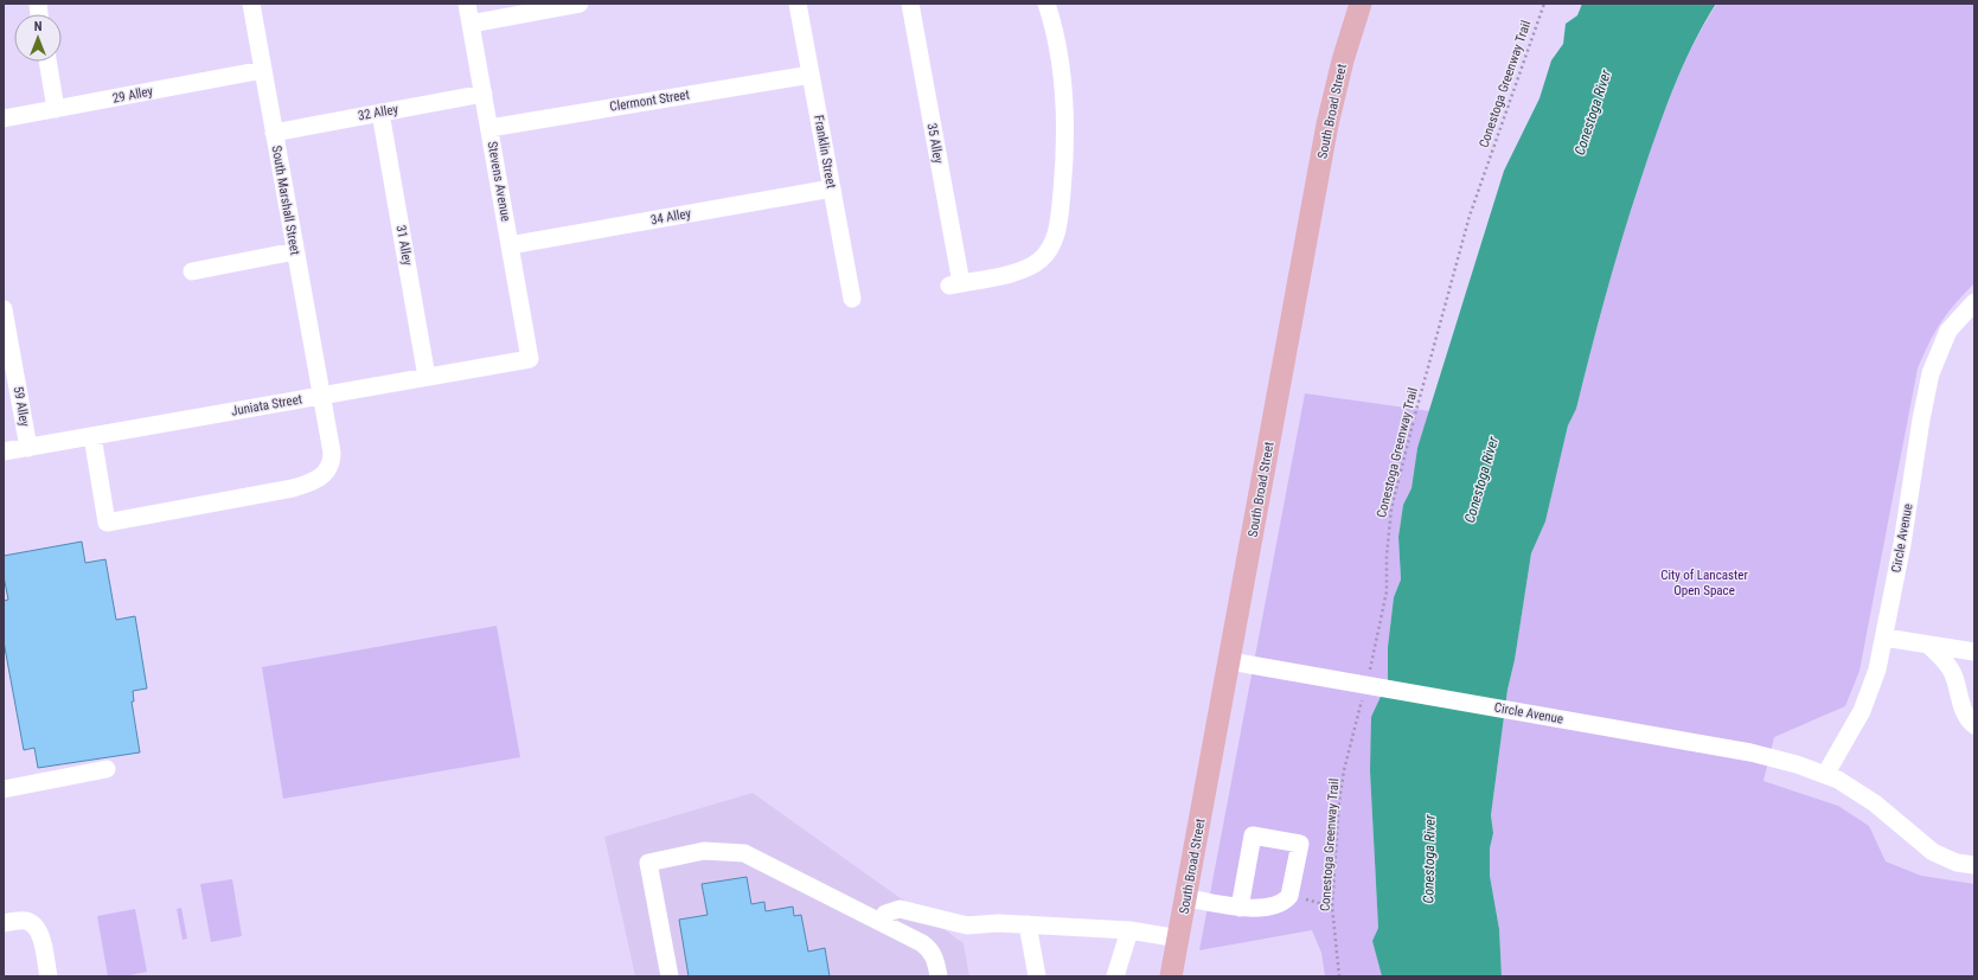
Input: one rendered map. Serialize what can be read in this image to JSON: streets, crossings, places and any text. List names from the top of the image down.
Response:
{
  "streets": {
    "main road": ["South Broad Street"],
    "street": [
      "29 Alley",
      "Clermont Street",
      "32 Alley",
      "35 Alley",
      "Franklin Street",
      "Stevens Avenue",
      "South Marshall Street",
      "34 Alley",
      "31 Alley",
      "Juniata Street",
      "59 Alley",
      "Circle Avenue"
    ],
    "path": ["Conestoga Greenway Trail"]
  },
  "crossings": [
    ["29 Alley", "South Marshall Street"],
    ["Clermont Street", "Franklin Street"],
    ["Clermont Street", "Stevens Avenue"],
    ["South Broad Street", "Circle Avenue"],
    ["32 Alley", "Stevens Avenue"],
    ["32 Alley", "South Marshall Street"],
    ["32 Alley", "31 Alley"],
    ["Franklin Street", "34 Alley"],
    ["Stevens Avenue", "34 Alley"],
    ["Stevens Avenue", "Juniata Street"],
    ["South Marshall Street", "Juniata Street"],
    ["31 Alley", "Juniata Street"],
    ["Juniata Street", "59 Alley"]
  ],
  "water": ["Conestoga River"],
  "parks": ["City of Lancaster Open Space"],
  "north": "top"
}
